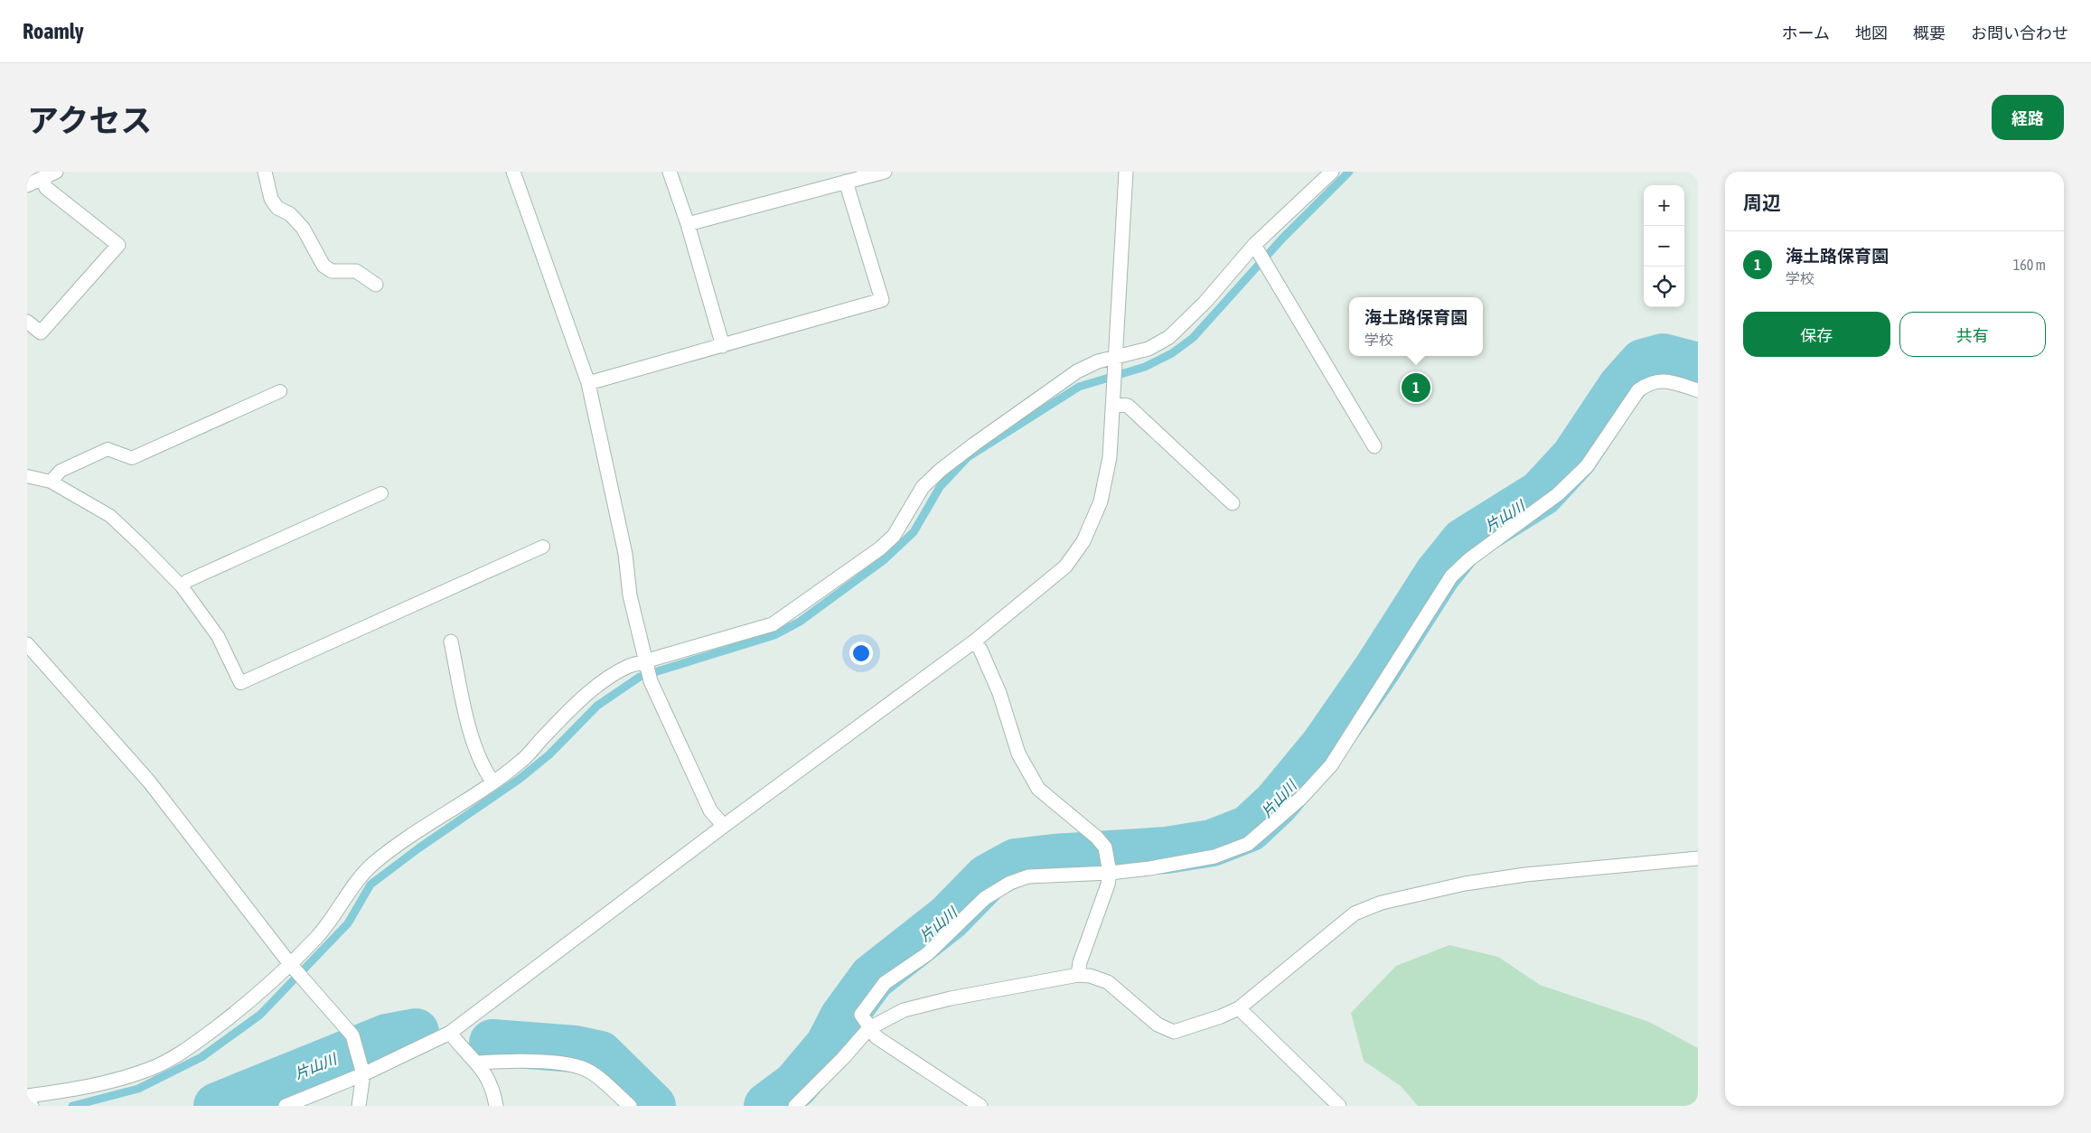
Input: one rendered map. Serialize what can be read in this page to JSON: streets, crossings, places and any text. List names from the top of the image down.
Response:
{
  "water": ["片山川"],
  "page": {
    "header": "Roamly",
    "nav": [
      "ホーム",
      "地図",
      "概要",
      "お問い合わせ"
    ],
    "title": "アクセス",
    "buttons": [
      "経路",
      ["保存", "共有"]
    ],
    "heading": "周辺",
    "map_buttons": ["+", "−"],
    "list": [
      {
        "mark": "1",
        "name": "海土路保育園",
        "note": "学校",
        "value": "160 m"
      }
    ],
    "popup": ["海土路保育園", "学校"],
    "pins": "1"
  }
}
